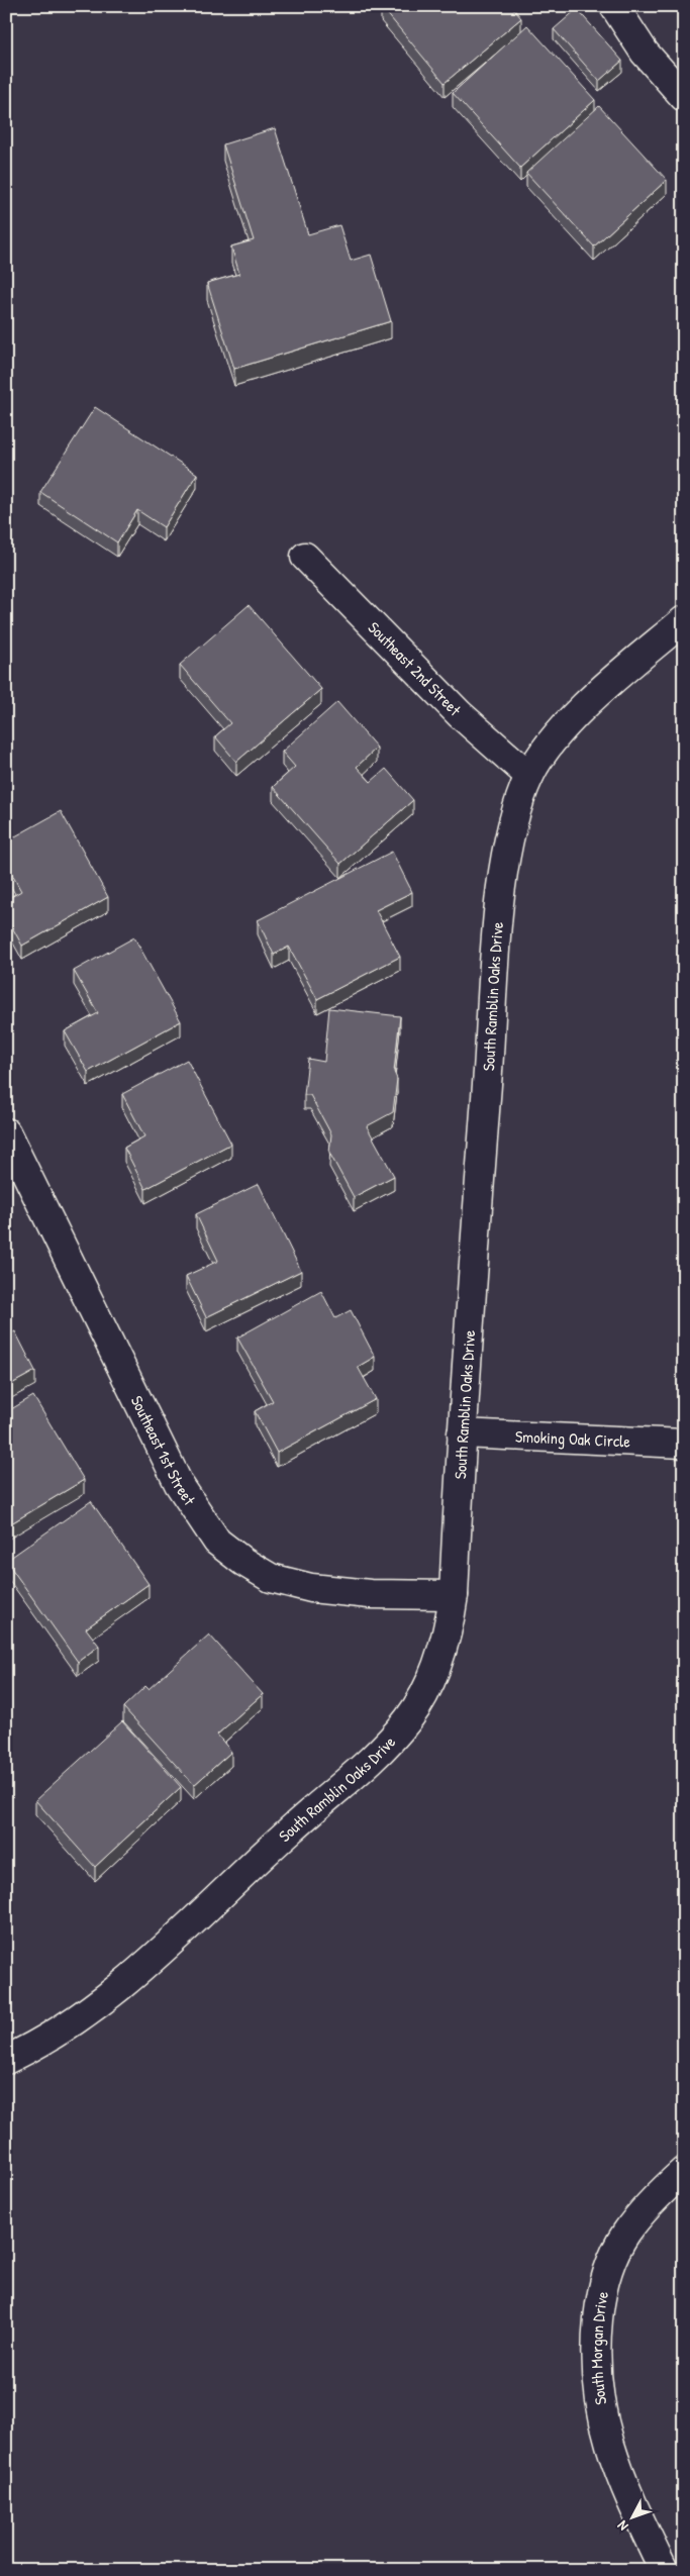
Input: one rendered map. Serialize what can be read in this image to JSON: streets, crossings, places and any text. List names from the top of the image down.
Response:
{
  "streets": {
    "street": [
      "Southeast 2nd Street",
      "South Ramblin Oaks Drive",
      "Smoking Oak Circle",
      "Southeast 1st Street",
      "South Morgan Drive"
    ]
  },
  "crossings": [
    ["Southeast 2nd Street", "South Ramblin Oaks Drive"],
    ["South Ramblin Oaks Drive", "Smoking Oak Circle"],
    ["South Ramblin Oaks Drive", "Southeast 1st Street"]
  ],
  "north": "bottom left"
}
